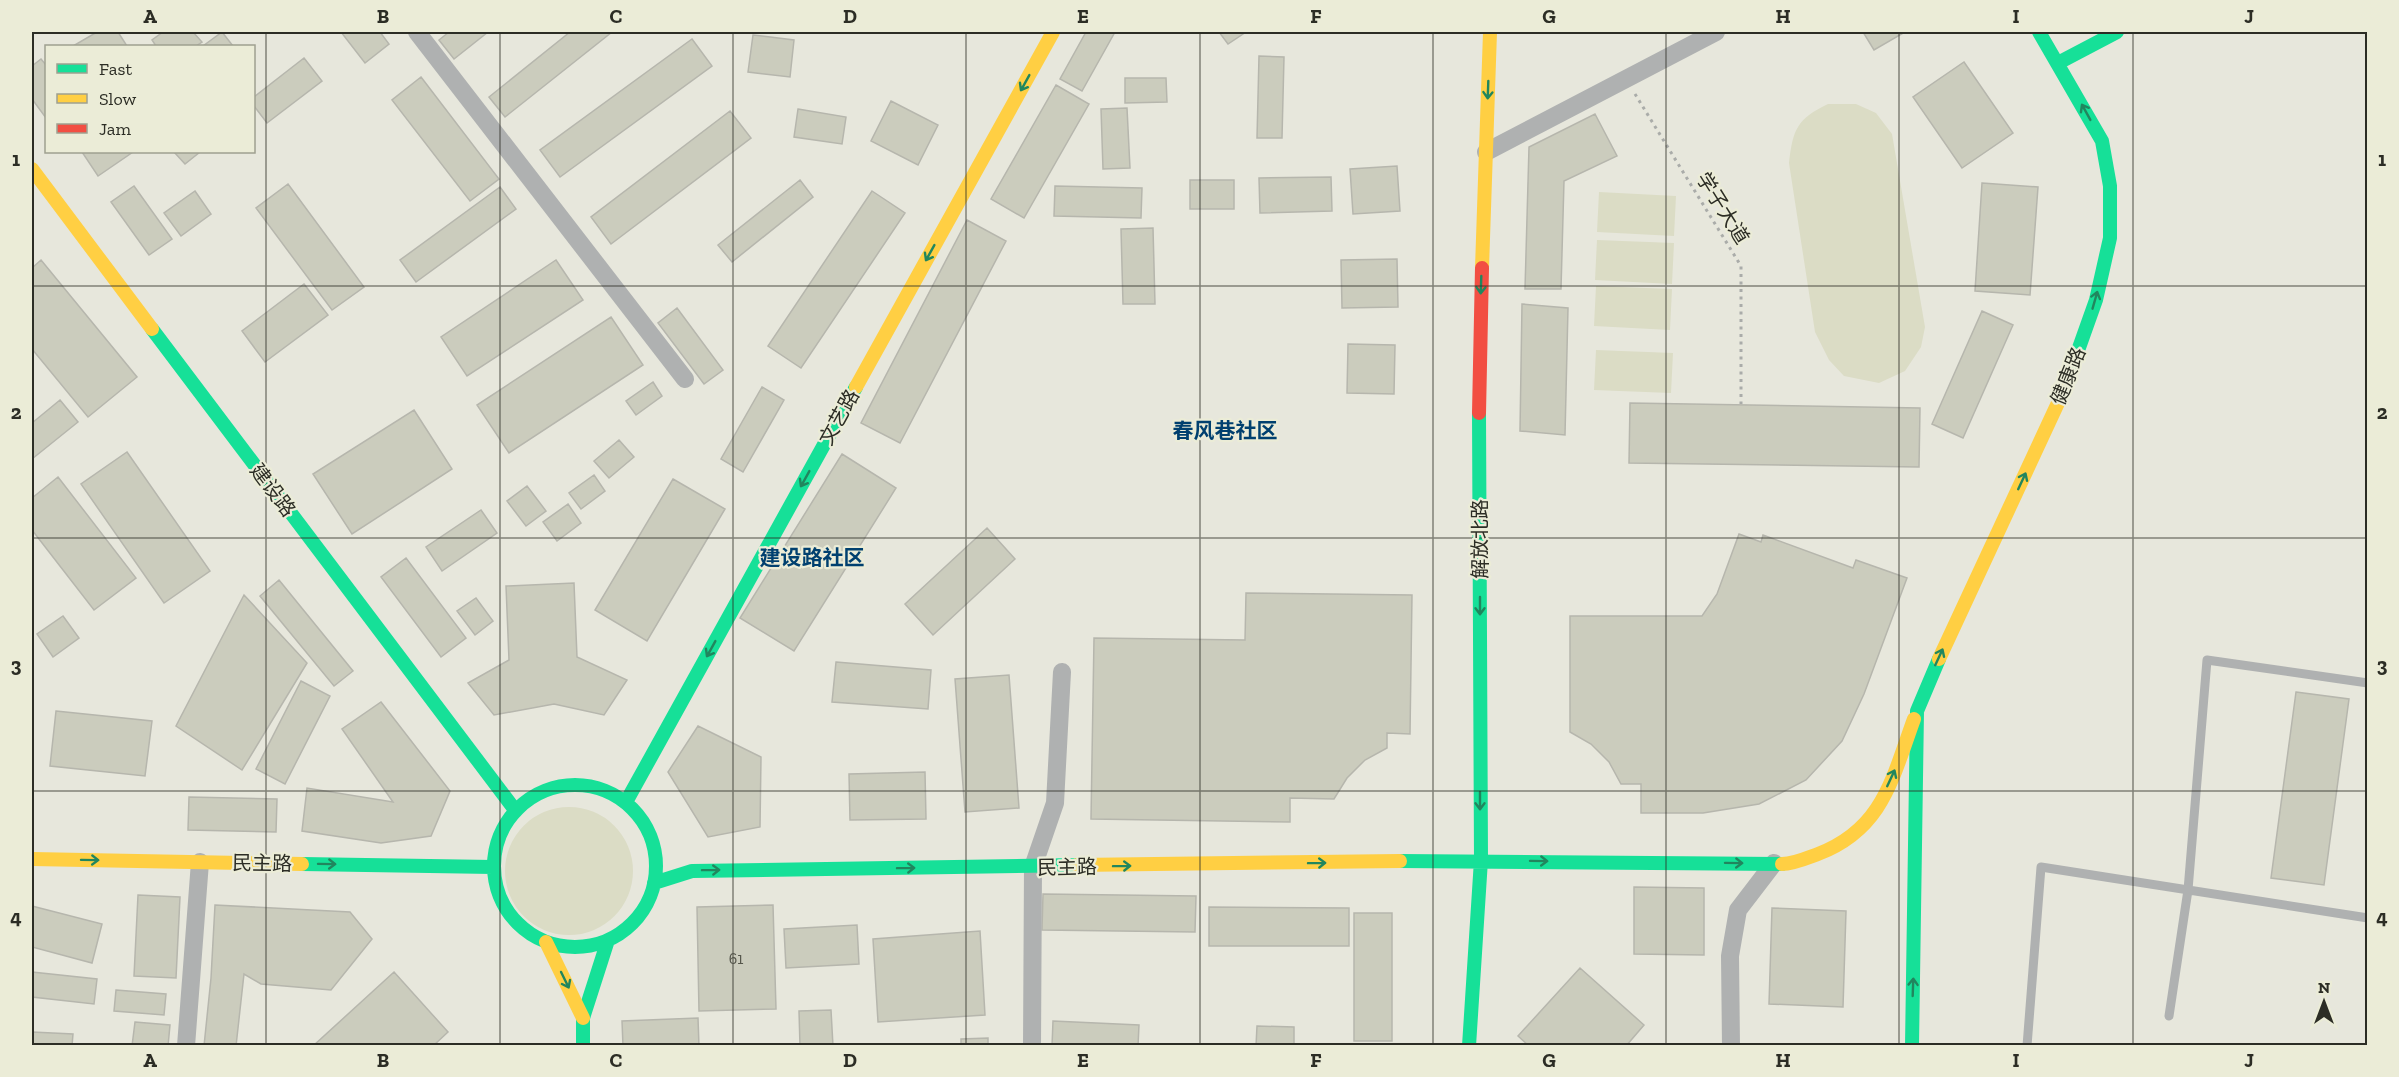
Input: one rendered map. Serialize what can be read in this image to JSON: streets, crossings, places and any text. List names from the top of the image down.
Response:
{
  "streets": {
    "main road": [
      "健康路",
      "文艺路",
      "建设路",
      "解放北路",
      "民主路"
    ],
    "path": ["学子大道"]
  },
  "crossings": [
    ["健康路", "民主路"],
    ["文艺路", "建设路"],
    ["文艺路", "民主路"],
    ["建设路", "民主路"],
    ["解放北路", "民主路"]
  ],
  "one_way": [
    "健康路",
    "文艺路",
    "解放北路",
    "民主路"
  ],
  "districts": ["春风巷社区", "建设路社区"],
  "house_numbers": ["61"],
  "legend": ["Fast", "Slow", "Jam"],
  "north": "top",
  "grid": {
    "columns": [
      "A",
      "B",
      "C",
      "D",
      "E",
      "F",
      "G",
      "H",
      "I",
      "J"
    ],
    "rows": [
      "1",
      "2",
      "3",
      "4"
    ]
  }
}
